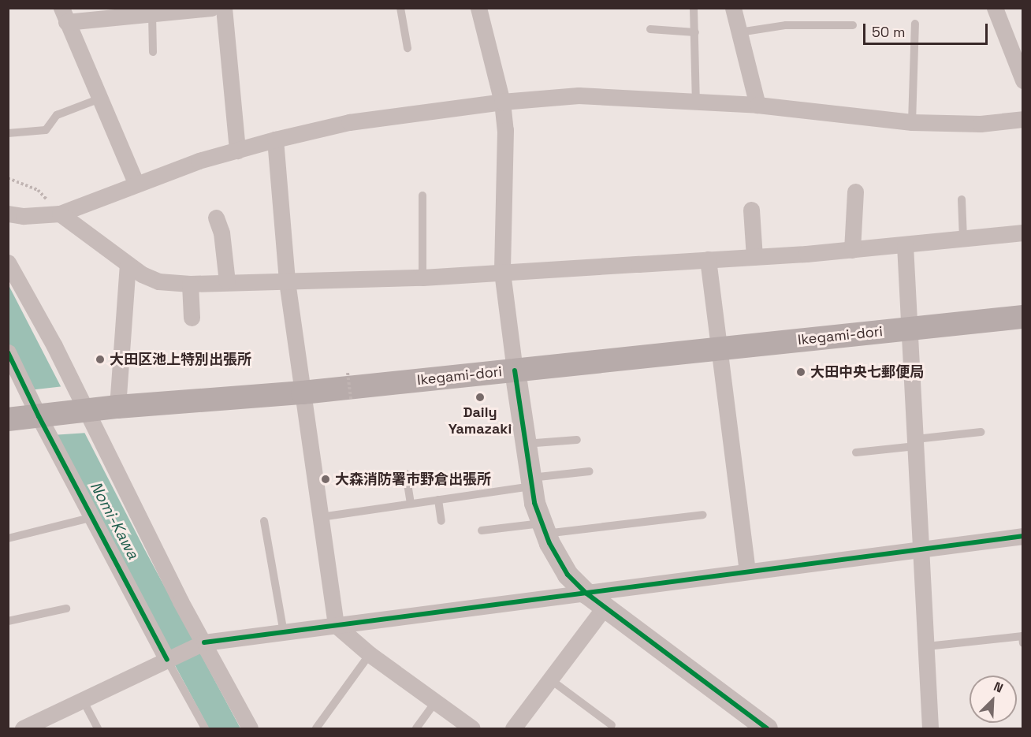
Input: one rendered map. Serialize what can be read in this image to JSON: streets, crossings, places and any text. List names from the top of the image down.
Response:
{
  "streets": {
    "main road": ["Ikegami-dori"]
  },
  "water": ["Nomi-Kawa"],
  "places": [
    "大田区池上特別出張所",
    "大田中央七郵便局",
    "Daily Yamazaki",
    "大森消防署市野倉出張所"
  ],
  "scale_bar": "50 m",
  "north": "top right"
}
